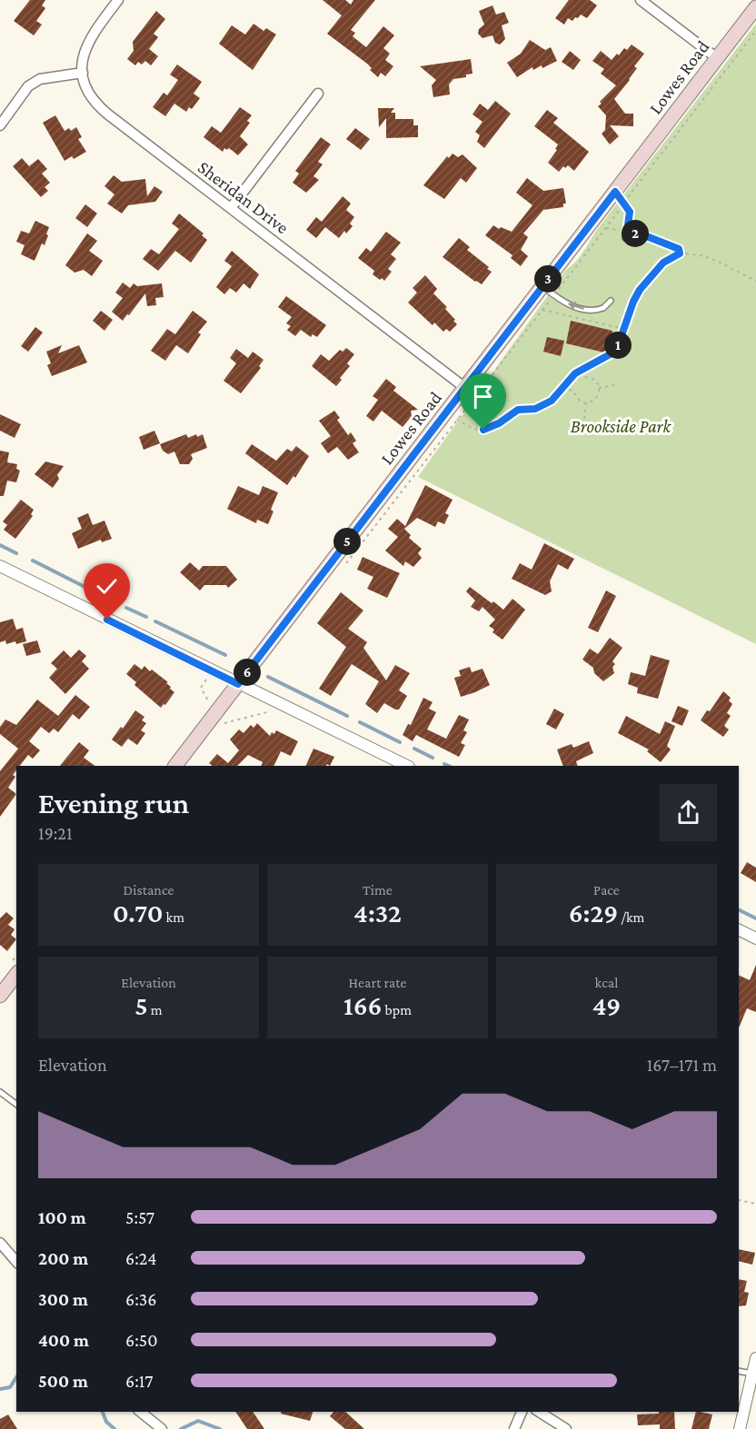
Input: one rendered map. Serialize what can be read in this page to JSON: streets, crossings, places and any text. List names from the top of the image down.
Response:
{
  "streets": {
    "main road": ["Lowes Road"],
    "street": ["Sheridan Drive"]
  },
  "crossings": [
    ["Lowes Road", "Sheridan Drive"]
  ],
  "parks": ["Brookside Park"],
  "page": {
    "pins": [
      "2",
      "3",
      "1",
      "5",
      "6"
    ],
    "heading": ["Evening run", "19:21"],
    "stats": [
      ["Distance", "0.70 km"],
      ["Time", "4:32"],
      ["Pace", "6:29 /km"],
      ["Elevation", "5 m"],
      ["Heart rate", "166 bpm"],
      ["kcal", "49"]
    ],
    "chart": ["Elevation", "167–171 m"],
    "list": [
      {
        "name": "100 m",
        "note": "5:57"
      },
      {
        "name": "200 m",
        "note": "6:24"
      },
      {
        "name": "300 m",
        "note": "6:36"
      },
      {
        "name": "400 m",
        "note": "6:50"
      },
      {
        "name": "500 m",
        "note": "6:17"
      }
    ]
  }
}
